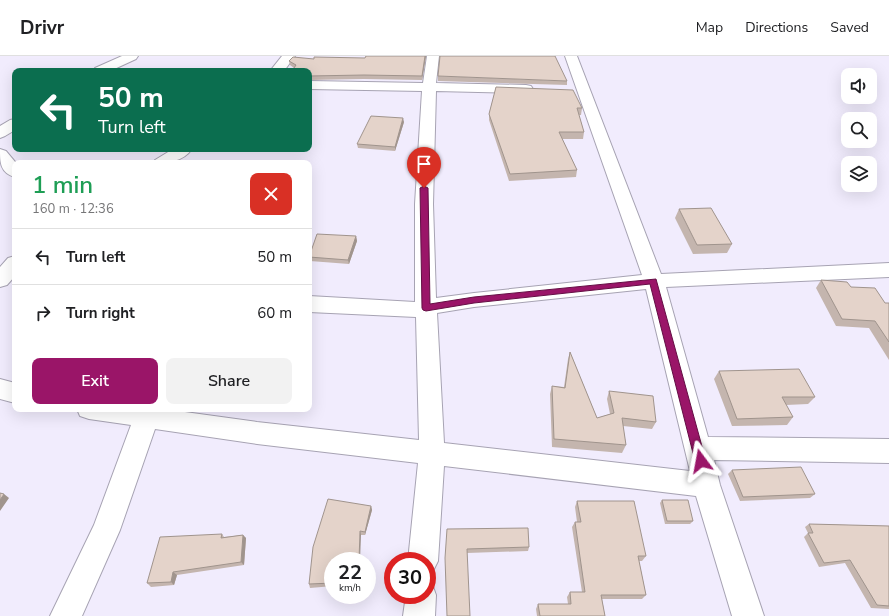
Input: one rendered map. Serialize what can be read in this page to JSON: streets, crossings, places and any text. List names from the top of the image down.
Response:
{
  "page": {
    "header": "Drivr",
    "nav": ["Map", "Directions", "Saved"],
    "turn": ["50 m", "Turn left"],
    "heading": ["1 min", "160 m · 12:36"],
    "list": [
      {
        "name": "Turn left",
        "value": "50 m"
      },
      {
        "name": "Turn right",
        "value": "60 m"
      }
    ],
    "buttons": ["Exit", "Share"],
    "speed": "22 km/h",
    "limit": "30"
  }
}
